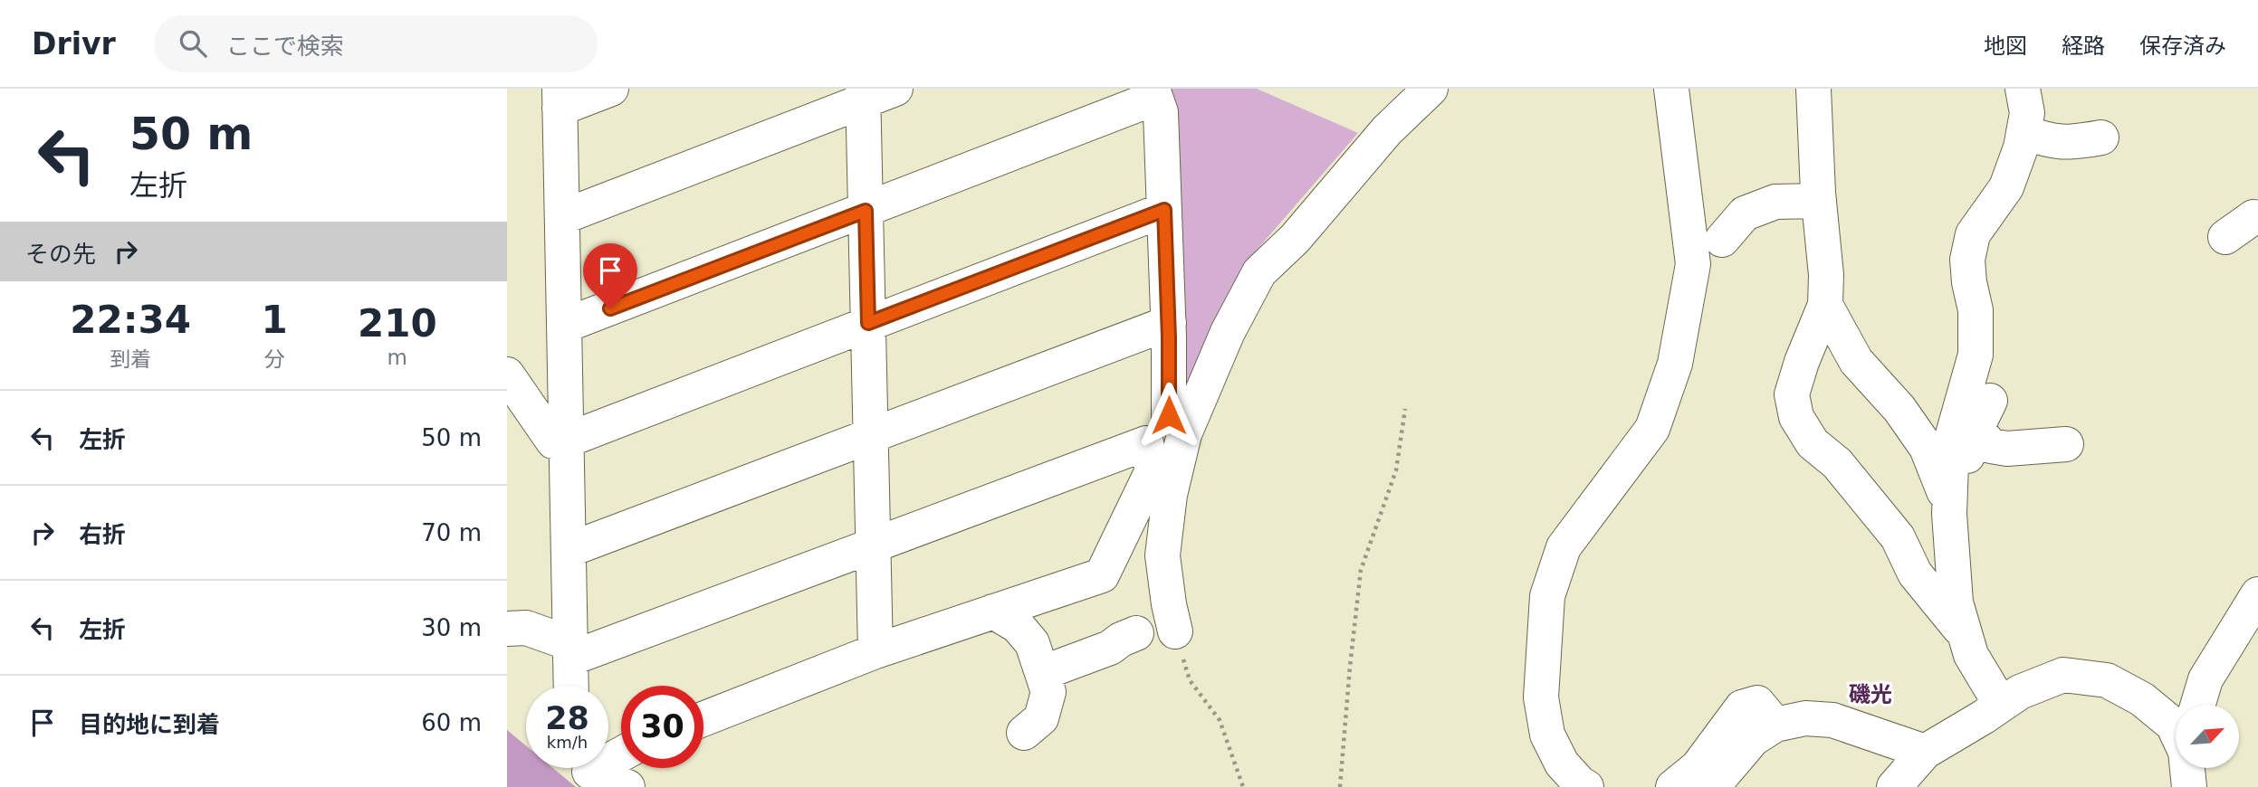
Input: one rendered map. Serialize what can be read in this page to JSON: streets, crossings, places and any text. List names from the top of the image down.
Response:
{
  "districts": ["磯光"],
  "north": "top right",
  "page": {
    "header": "Drivr",
    "search": "ここで検索",
    "nav": ["地図", "経路", "保存済み"],
    "turn": ["50 m", "左折"],
    "then": "その先",
    "eta": [
      "22:34",
      "到着",
      "1",
      "分",
      "210",
      "m"
    ],
    "list": [
      {
        "name": "左折",
        "value": "50 m"
      },
      {
        "name": "右折",
        "value": "70 m"
      },
      {
        "name": "左折",
        "value": "30 m"
      },
      {
        "name": "目的地に到着",
        "value": "60 m"
      }
    ],
    "speed": "28 km/h",
    "limit": "30"
  }
}
